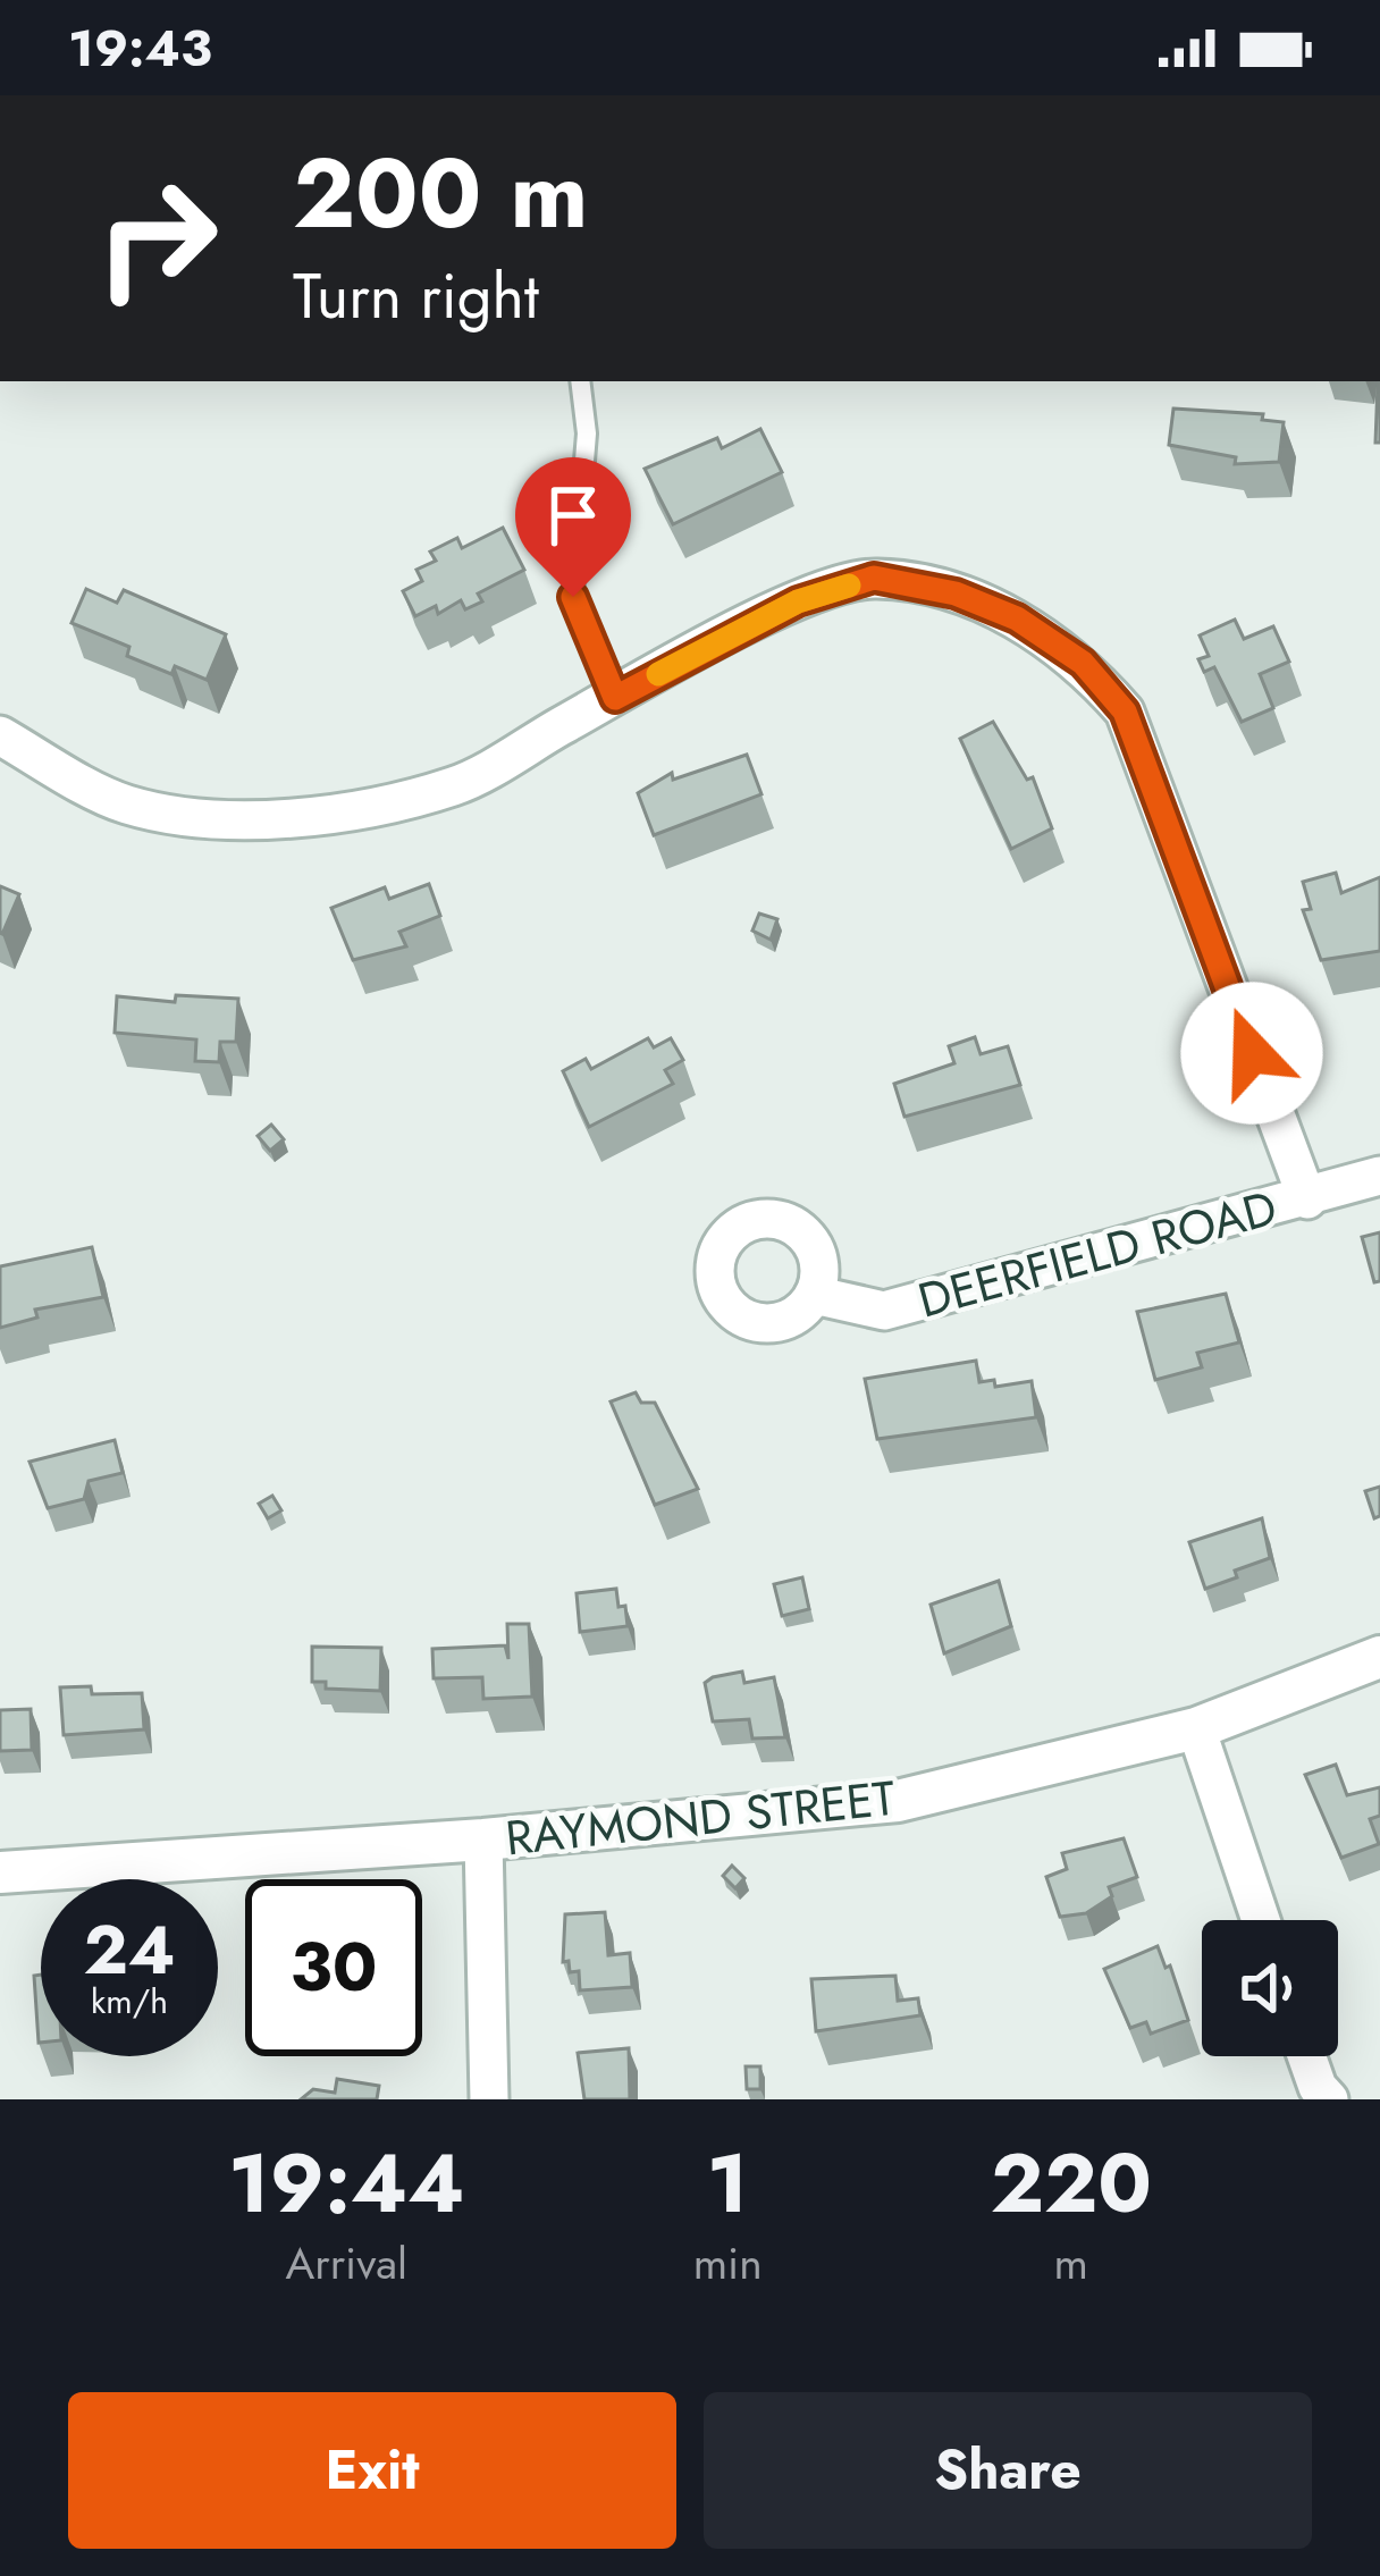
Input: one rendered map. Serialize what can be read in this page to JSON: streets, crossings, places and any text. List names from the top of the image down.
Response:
{
  "streets": {
    "street": ["DEERFIELD ROAD", "RAYMOND STREET"]
  },
  "page": {
    "status": "19:43",
    "turn": ["200 m", "Turn right"],
    "speed": "24 km/h",
    "limit": "30",
    "eta": [
      "19:44",
      "Arrival",
      "1",
      "min",
      "220",
      "m"
    ],
    "buttons": ["Exit", "Share"]
  }
}
